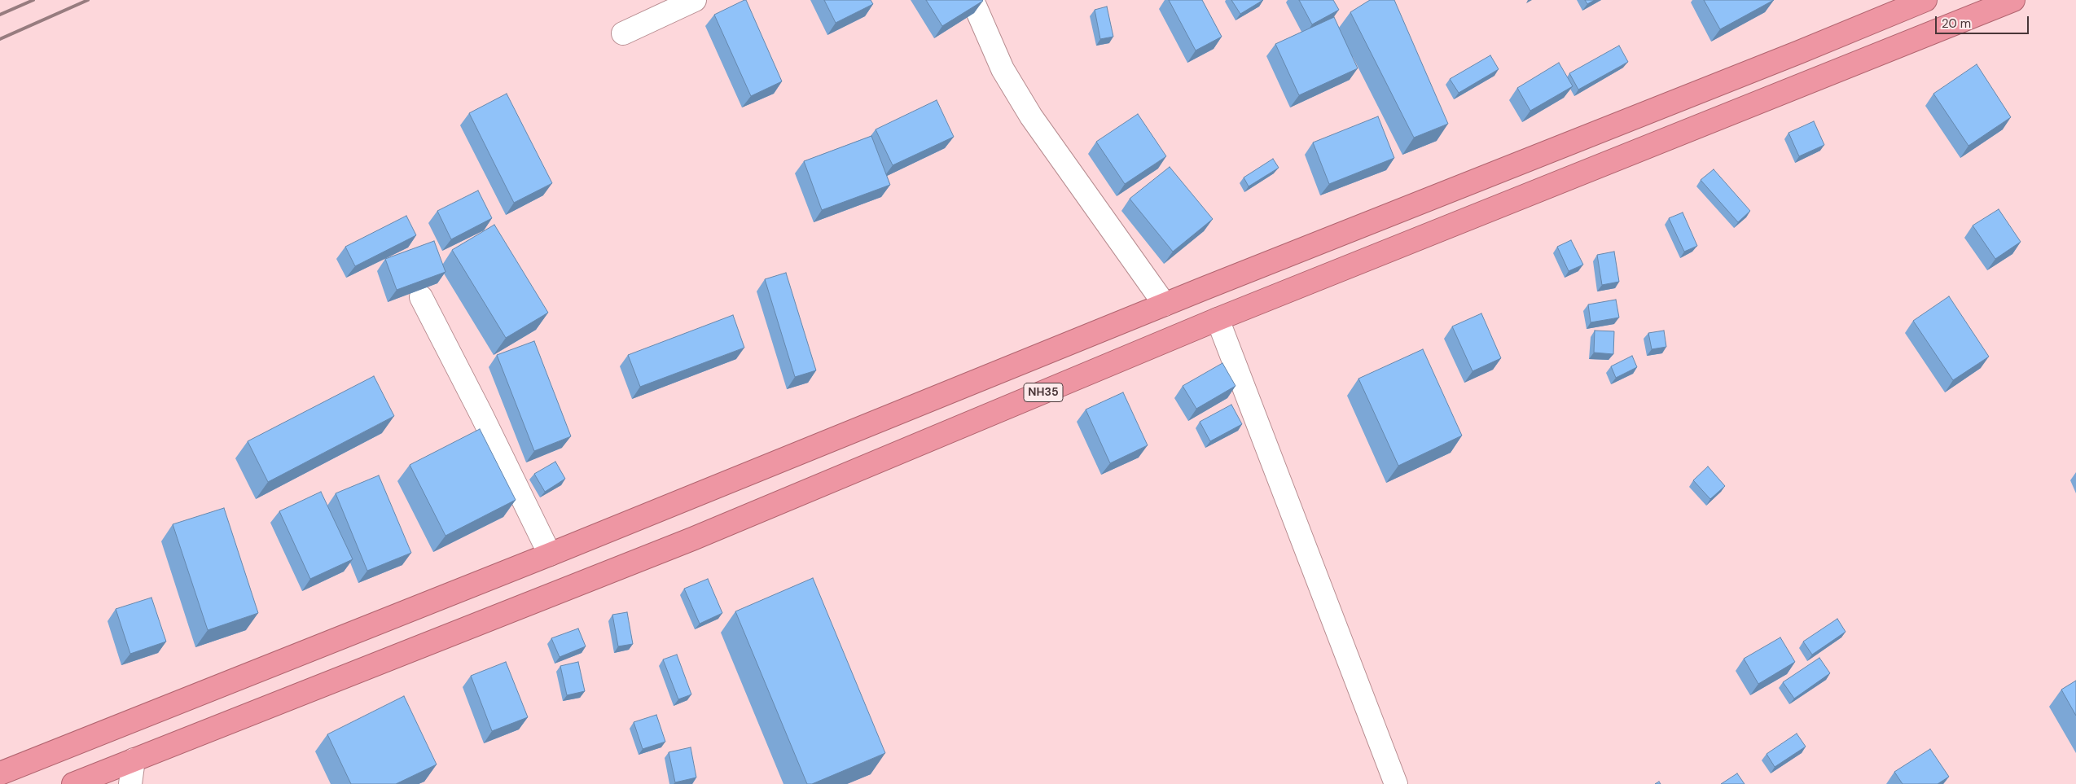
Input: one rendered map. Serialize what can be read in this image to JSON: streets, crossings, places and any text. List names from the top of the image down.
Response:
{
  "streets": {
    "highway": ["NH35"]
  },
  "scale_bar": "20 m"
}
